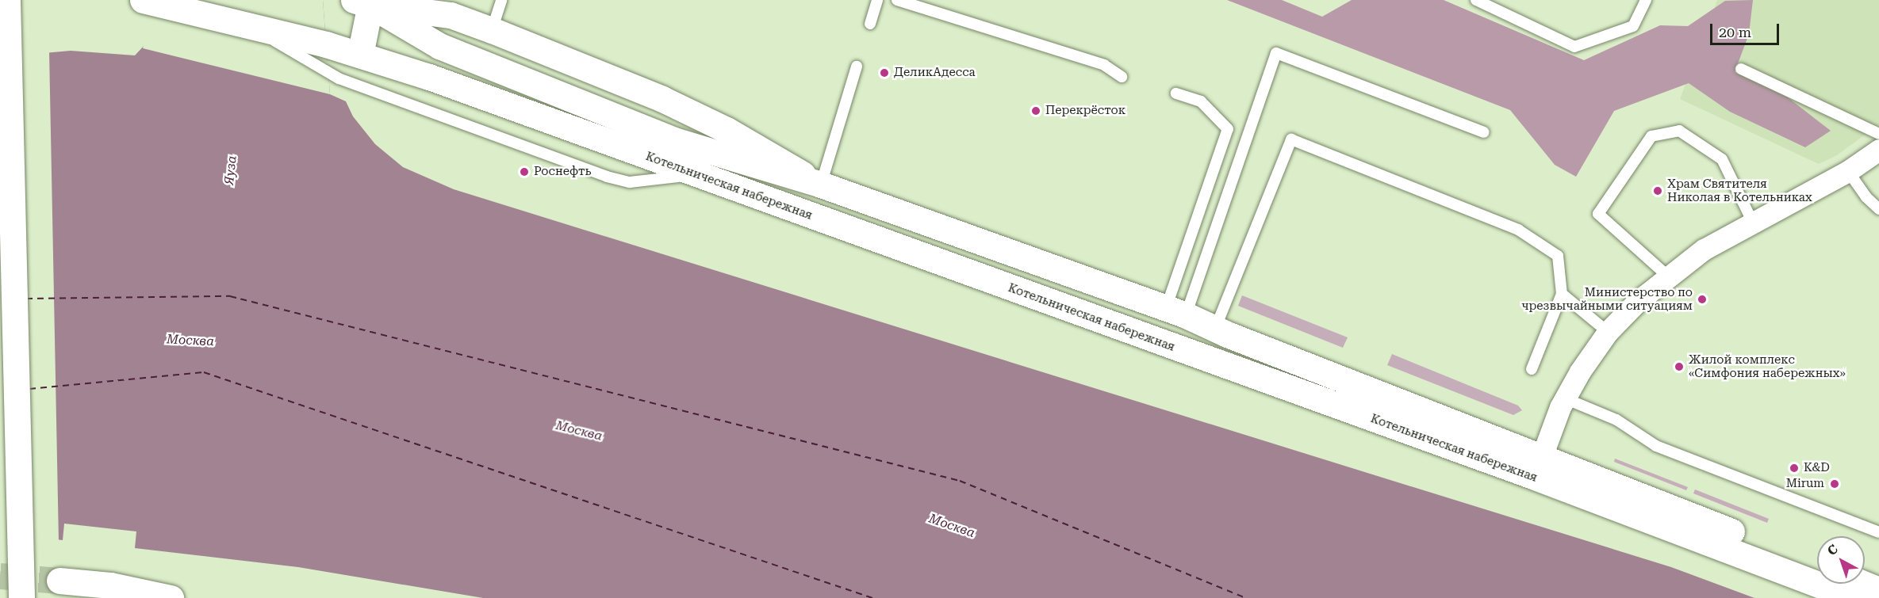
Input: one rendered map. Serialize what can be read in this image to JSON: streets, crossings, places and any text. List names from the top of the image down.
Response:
{
  "streets": {
    "main road": ["Котельническая набережная"]
  },
  "water": ["Яуза", "Москва"],
  "places": [
    "ДеликАдесса",
    "Перекрёсток",
    "Роснефть",
    "Храм Святителя Николая в Котельниках",
    "Министерство по чрезвычайными ситуациям",
    "Жилой комплекс «Симфония набережных»",
    "K&D",
    "Mirum"
  ],
  "scale_bar": "20 m",
  "north": "top left"
}
